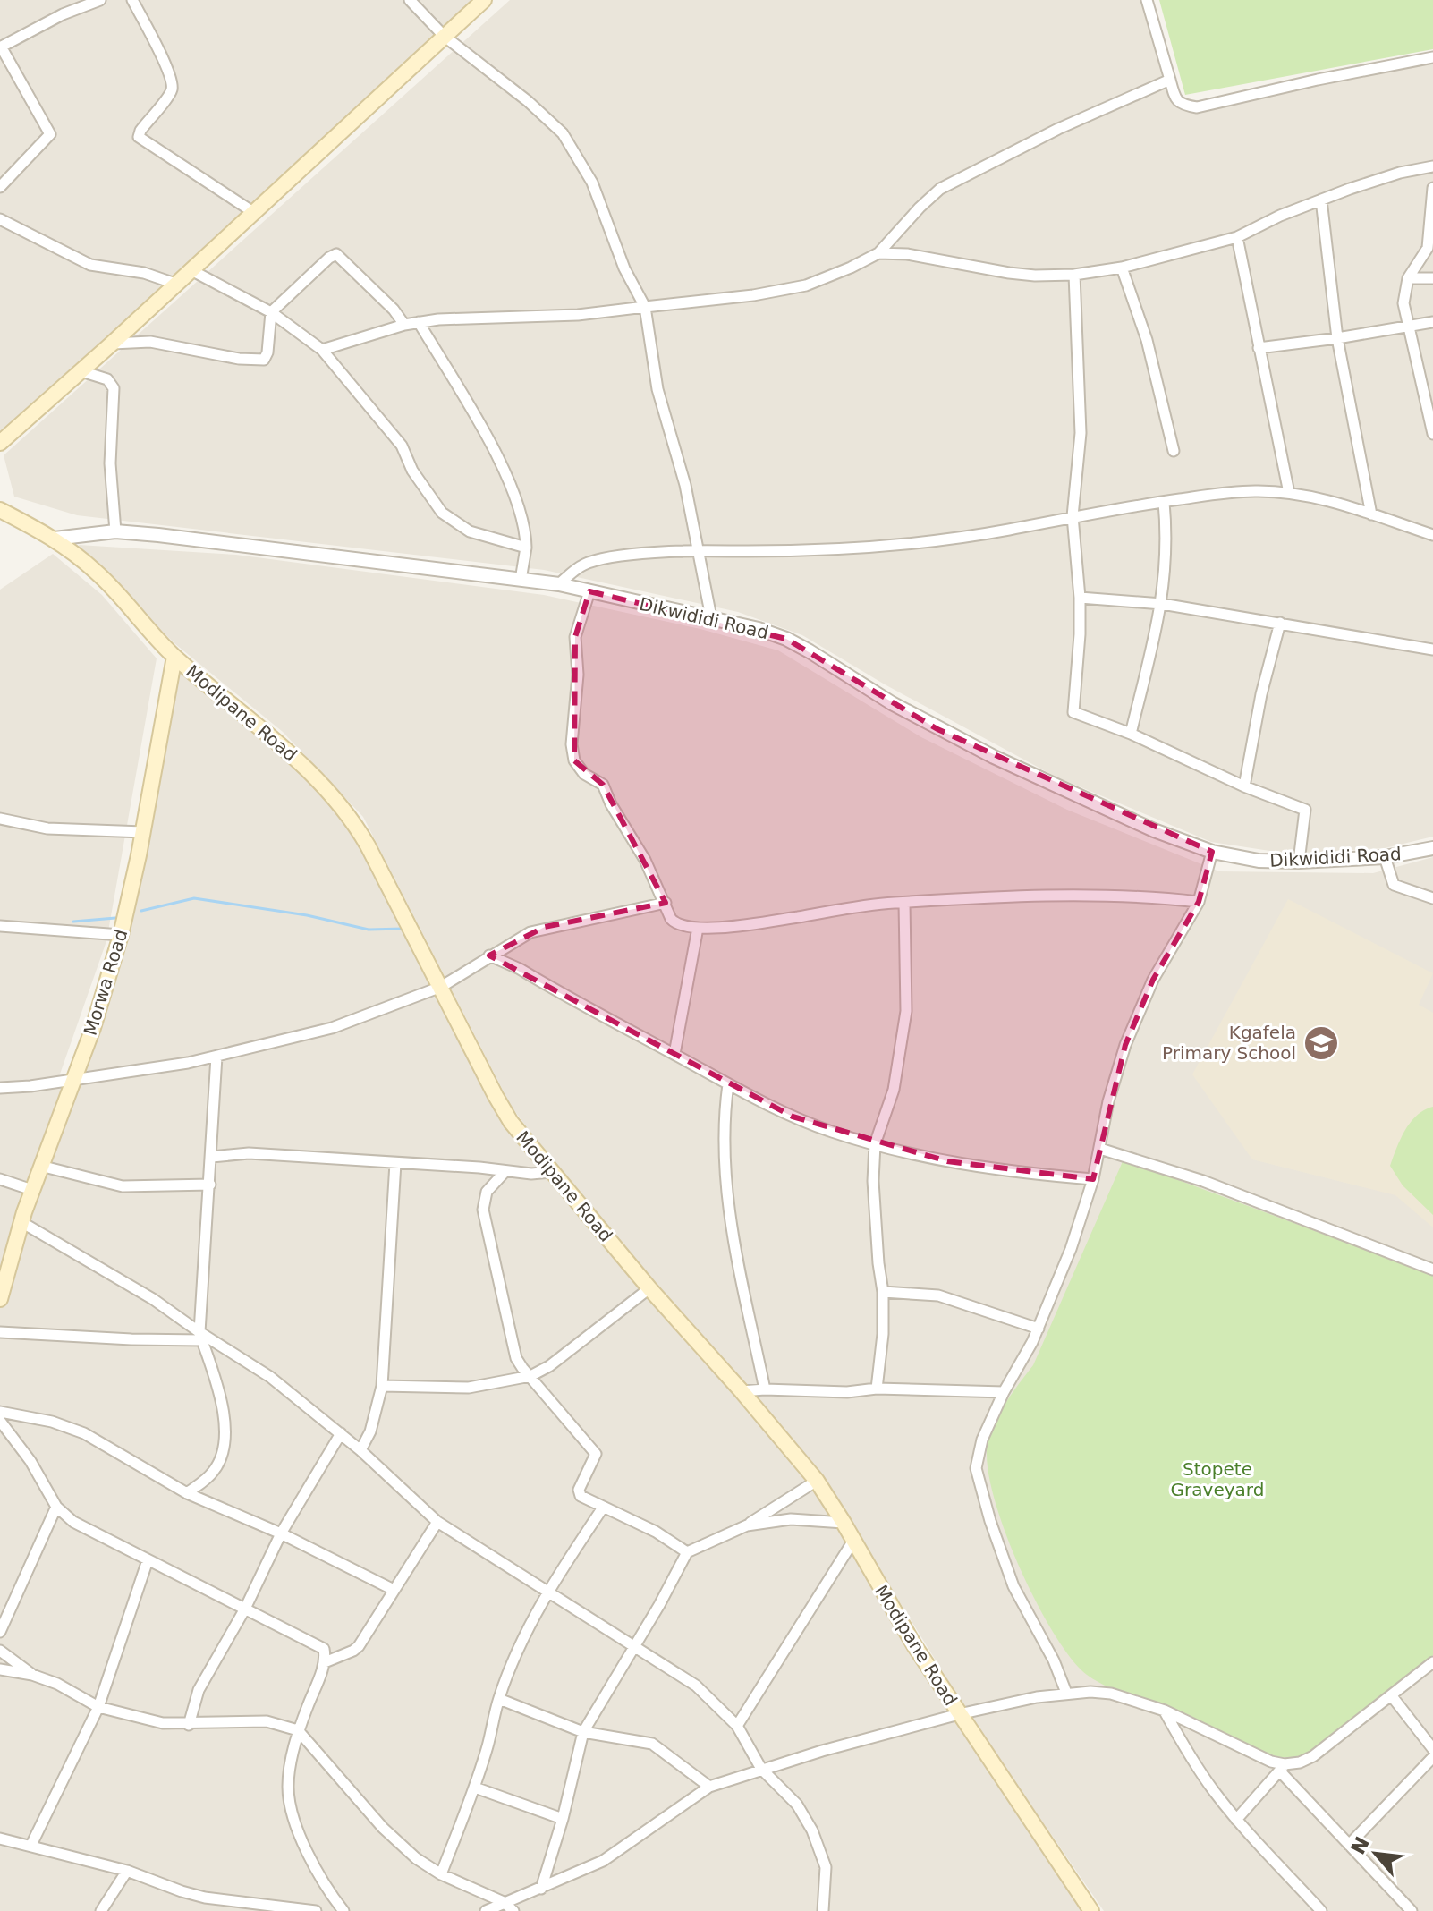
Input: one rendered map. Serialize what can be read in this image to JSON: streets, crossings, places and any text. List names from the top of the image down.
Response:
{
  "streets": {
    "main road": ["Modipane Road", "Morwa Road"],
    "street": ["Dikwididi Road"]
  },
  "crossings": [
    ["Dikwididi Road", "Modipane Road"],
    ["Modipane Road", "Morwa Road"]
  ],
  "parks": ["Stopete Graveyard"],
  "places": {
    "school or university": ["Kgafela Primary School"]
  },
  "north": "top left"
}
